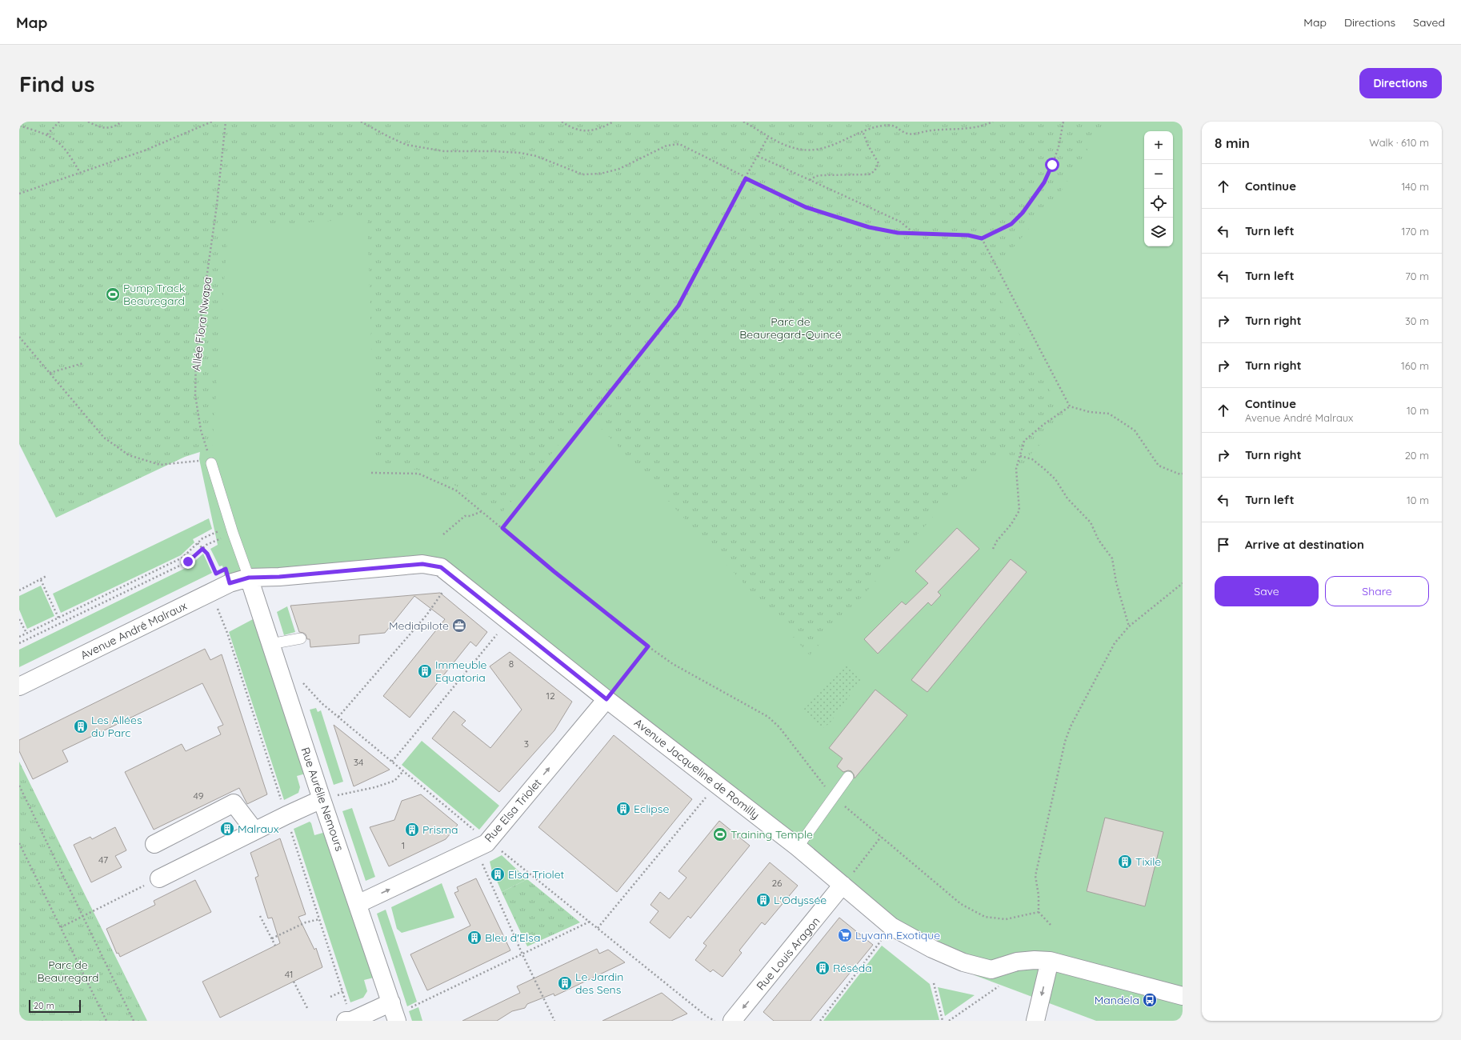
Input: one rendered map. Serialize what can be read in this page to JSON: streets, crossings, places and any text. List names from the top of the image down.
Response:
{
  "streets": {
    "street": [
      "Avenue André Malraux",
      "Avenue Jacqueline de Romilly",
      "Rue Aurélie Nemours",
      "Rue Elsa Triolet",
      "Rue Louis Aragon"
    ],
    "path": ["Allée Flora Nwapa"]
  },
  "crossings": [
    ["Avenue André Malraux", "Avenue Jacqueline de Romilly"],
    ["Avenue André Malraux", "Rue Aurélie Nemours"],
    ["Avenue Jacqueline de Romilly", "Rue Aurélie Nemours"],
    ["Avenue Jacqueline de Romilly", "Rue Elsa Triolet"],
    ["Avenue Jacqueline de Romilly", "Rue Louis Aragon"],
    ["Rue Aurélie Nemours", "Rue Elsa Triolet"]
  ],
  "one_way": ["Rue Elsa Triolet", "Rue Louis Aragon"],
  "parks": ["Parc de Beauregard-Quincé", "Parc de Beauregard"],
  "places": {
    "sports": ["Pump Track Beauregard", "Training Temple"],
    "office": ["Mediapilote"],
    "building": [
      "Immeuble Equatoria",
      "Les Allées du Parc",
      "Eclipse",
      "Malraux",
      "Prisma",
      "Tixile",
      "Elsa Triolet",
      "L'Odyssée",
      "Bleu d'Elsa",
      "Réséda",
      "Le Jardin des Sens"
    ],
    "supermarket": ["Lyvann Exotique"],
    "bus stop": ["Mandela"]
  },
  "house_numbers": [
    "8",
    "12",
    "3",
    "34",
    "49",
    "1",
    "47",
    "26",
    "41"
  ],
  "scale_bar": "20 m",
  "page": {
    "header": "Map",
    "nav": ["Map", "Directions", "Saved"],
    "buttons": [
      "Directions",
      ["Save", "Share"]
    ],
    "title": "Find us",
    "heading": ["8 min", "Walk · 610 m"],
    "map_buttons": ["+", "−"],
    "list": [
      ["Continue", "140 m"],
      ["Turn left", "170 m"],
      ["Turn left", "70 m"],
      ["Turn right", "30 m"],
      ["Turn right", "160 m"],
      ["Continue", "Avenue André Malraux", "10 m"],
      ["Turn right", "20 m"],
      ["Turn left", "10 m"],
      "Arrive at destination"
    ],
    "scale": "20 m"
  }
}
